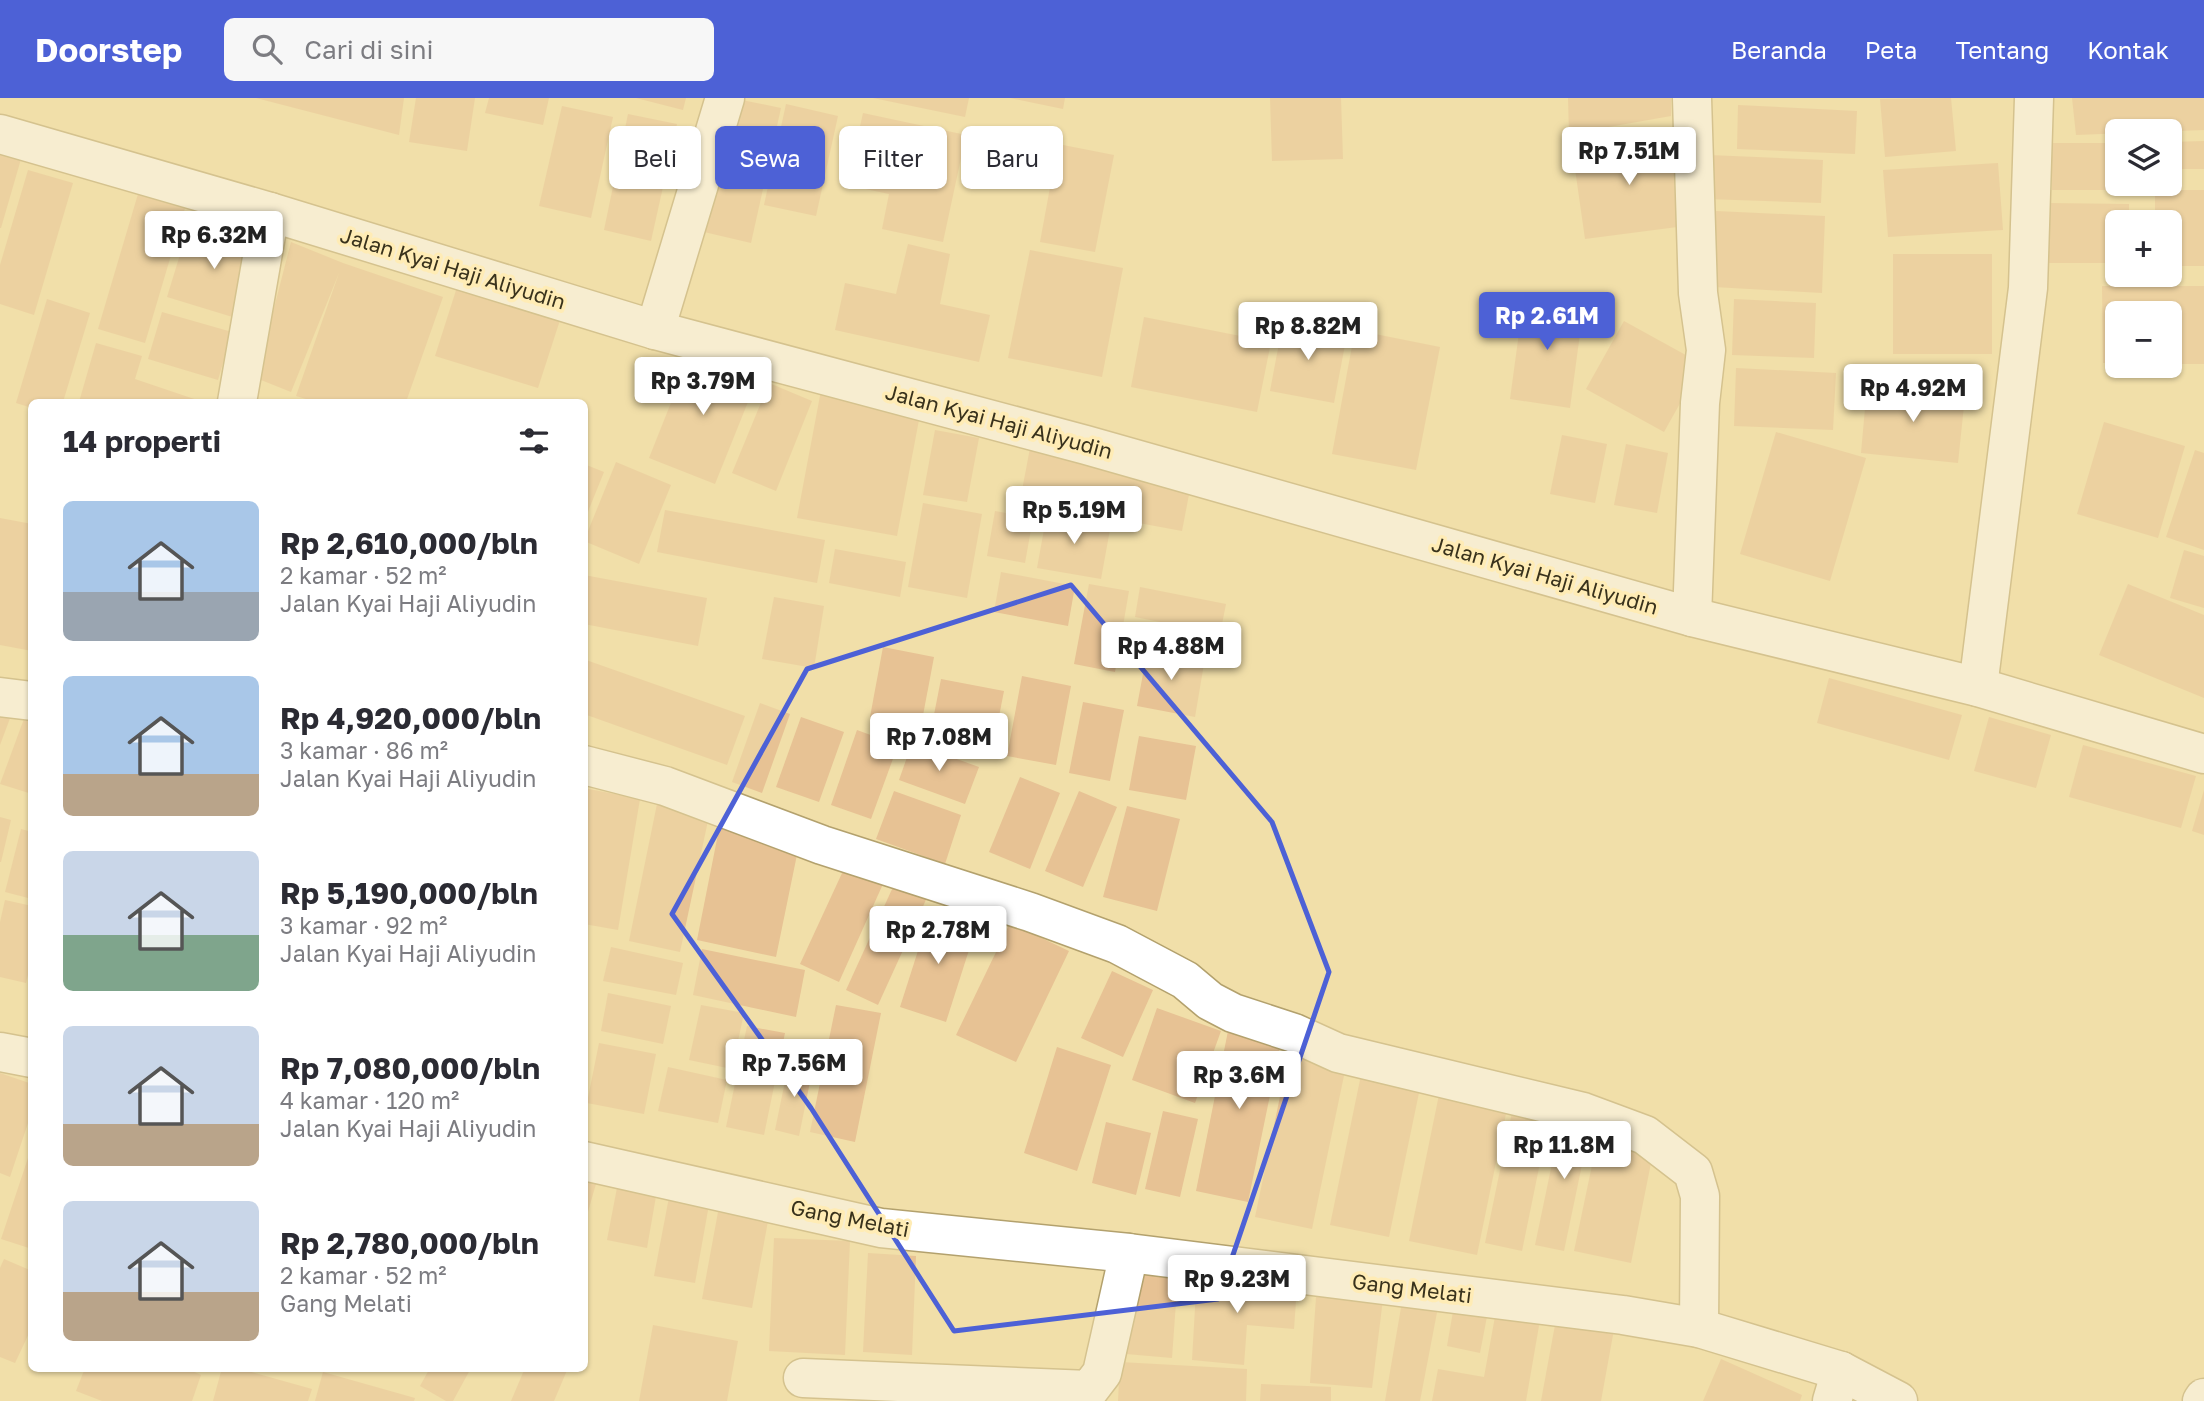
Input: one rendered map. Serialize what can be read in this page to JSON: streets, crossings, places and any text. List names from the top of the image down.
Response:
{
  "streets": {
    "street": ["Jalan Kyai Haji Aliyudin", "Gang Melati"]
  },
  "page": {
    "header": "Doorstep",
    "search": "Cari di sini",
    "nav": [
      "Beranda",
      "Peta",
      "Tentang",
      "Kontak"
    ],
    "map_buttons": ["+", "−"],
    "chip": [
      "Beli",
      "Sewa",
      "Filter",
      "Baru"
    ],
    "price": [
      "Rp 7.51M",
      "Rp 6.32M",
      "Rp 2.61M",
      "Rp 8.82M",
      "Rp 3.79M",
      "Rp 4.92M",
      "Rp 5.19M",
      "Rp 4.88M",
      "Rp 7.08M",
      "Rp 2.78M",
      "Rp 7.56M",
      "Rp 3.6M",
      "Rp 11.8M",
      "Rp 9.23M"
    ],
    "heading": "14 properti",
    "list": [
      {
        "name": "Rp 2,610,000/bln",
        "note": "2 kamar · 52 m² · Jalan Kyai Haji Aliyudin"
      },
      {
        "name": "Rp 4,920,000/bln",
        "note": "3 kamar · 86 m² · Jalan Kyai Haji Aliyudin"
      },
      {
        "name": "Rp 5,190,000/bln",
        "note": "3 kamar · 92 m² · Jalan Kyai Haji Aliyudin"
      },
      {
        "name": "Rp 7,080,000/bln",
        "note": "4 kamar · 120 m² · Jalan Kyai Haji Aliyudin"
      },
      {
        "name": "Rp 2,780,000/bln",
        "note": "2 kamar · 52 m² · Gang Melati"
      }
    ]
  }
}
